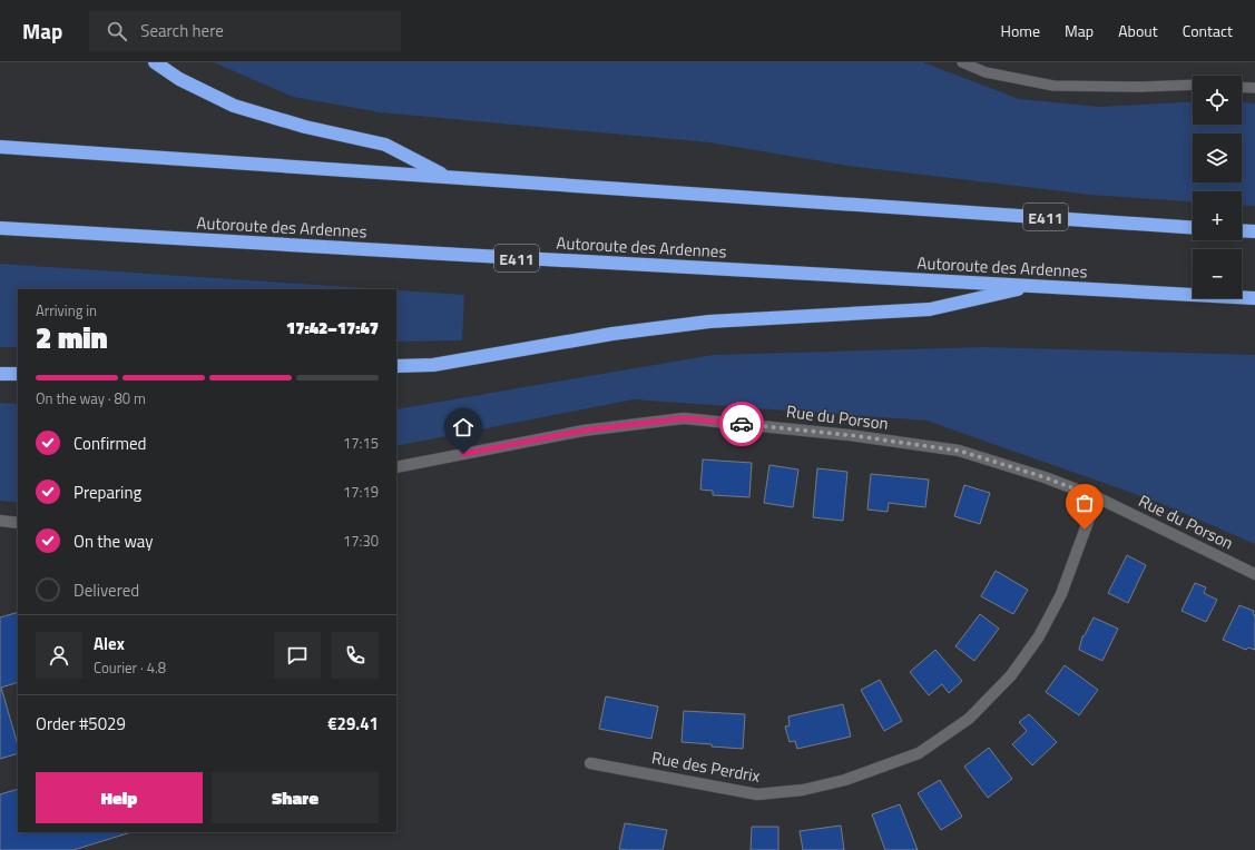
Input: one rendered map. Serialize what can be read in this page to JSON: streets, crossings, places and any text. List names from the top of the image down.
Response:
{
  "streets": {
    "highway": ["E411", "Autoroute des Ardennes"],
    "street": ["Rue du Porson", "Rue des Perdrix"]
  },
  "crossings": [
    ["Rue du Porson", "Rue des Perdrix"]
  ],
  "page": {
    "header": "Map",
    "search": "Search here",
    "nav": [
      "Home",
      "Map",
      "About",
      "Contact"
    ],
    "map_buttons": ["+", "−"],
    "heading": ["2 min", "Arriving in", "17:42–17:47"],
    "panel": [
      "Alex",
      "Courier · 4.8",
      "Order #5029",
      "€29.41"
    ],
    "bar": "On the way · 80 m",
    "list": [
      ["Confirmed", "17:15"],
      ["Preparing", "17:19"],
      ["On the way", "17:30"],
      "Delivered"
    ],
    "buttons": ["Help", "Share"]
  }
}
